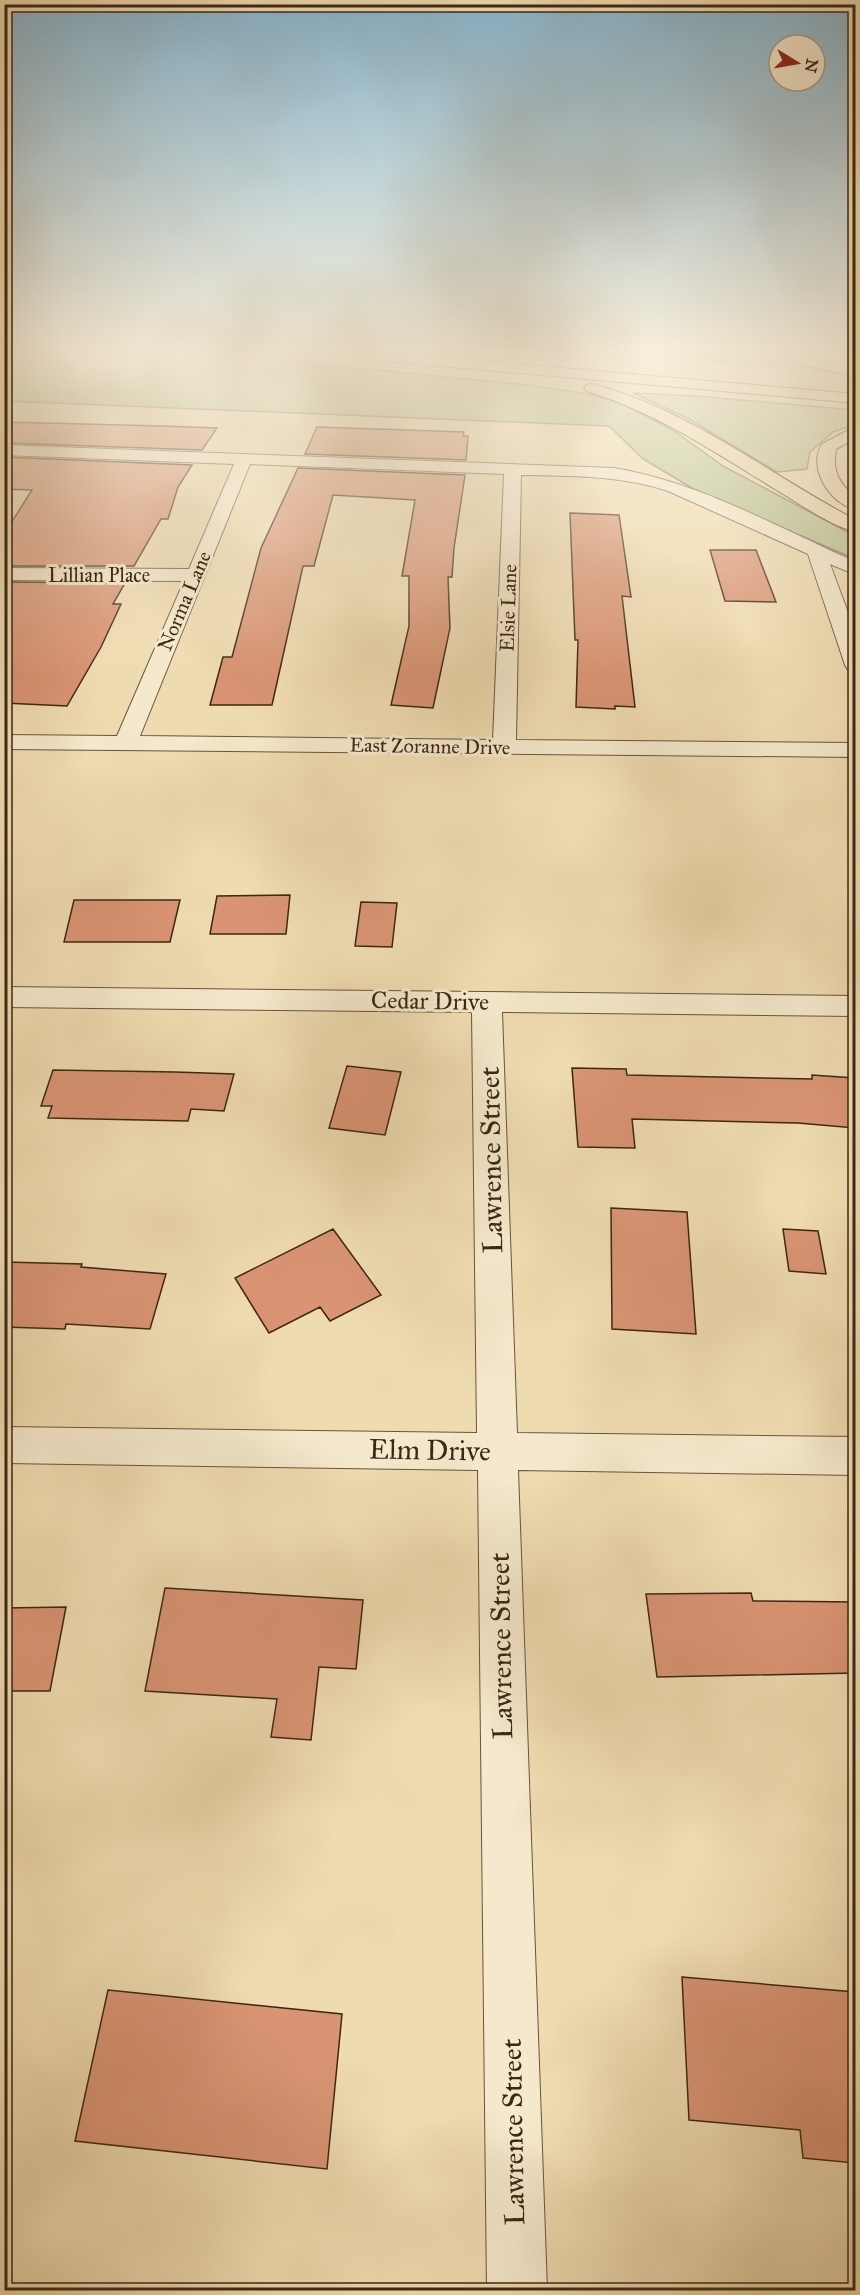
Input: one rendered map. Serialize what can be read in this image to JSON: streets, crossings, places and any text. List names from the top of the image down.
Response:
{
  "streets": {
    "street": [
      "Lillian Place",
      "Norma Lane",
      "Elsie Lane",
      "East Zoranne Drive",
      "Cedar Drive",
      "Lawrence Street",
      "Elm Drive"
    ]
  },
  "crossings": [
    ["Lillian Place", "Norma Lane"],
    ["Norma Lane", "East Zoranne Drive"],
    ["Elsie Lane", "East Zoranne Drive"],
    ["Cedar Drive", "Lawrence Street"],
    ["Lawrence Street", "Elm Drive"]
  ],
  "north": "right"
}
